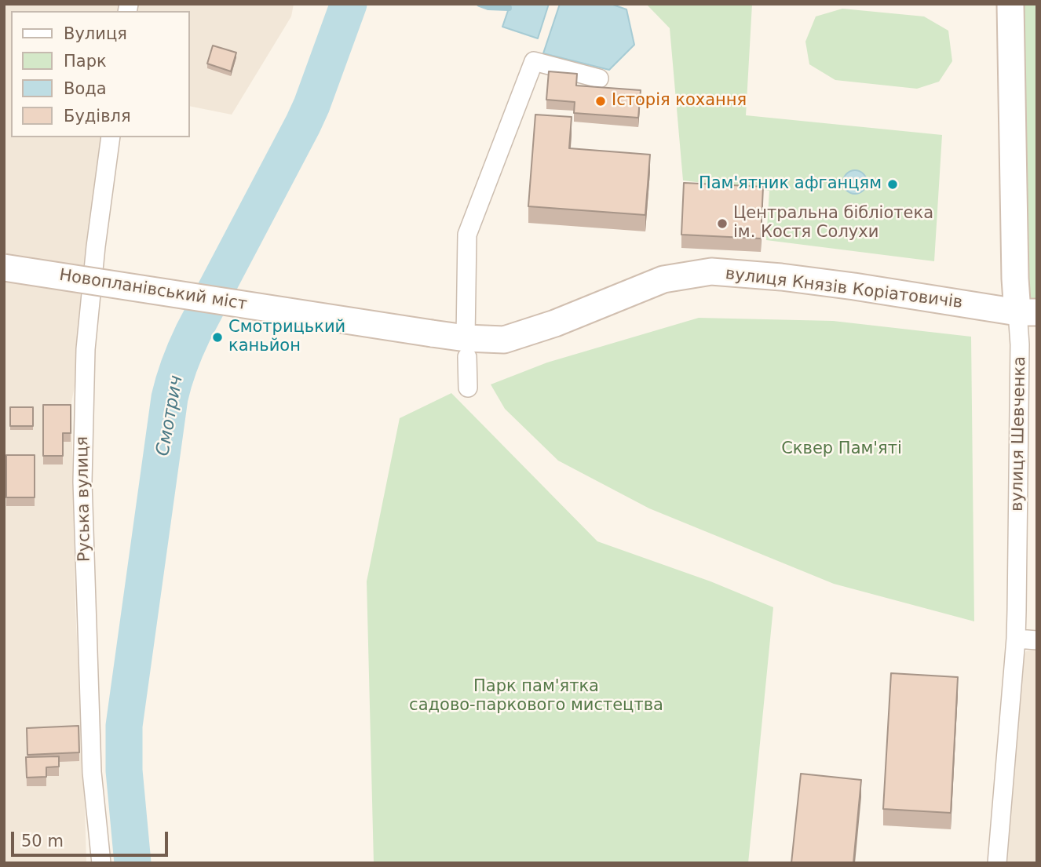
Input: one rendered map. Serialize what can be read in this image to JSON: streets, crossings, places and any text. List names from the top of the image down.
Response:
{
  "streets": {
    "main road": ["вулиця Князів Коріатовичів", "Новопланівський міст", "вулиця Шевченка"],
    "street": ["Руська вулиця"]
  },
  "crossings": [
    ["вулиця Князів Коріатовичів", "Новопланівський міст"],
    ["вулиця Князів Коріатовичів", "вулиця Шевченка"]
  ],
  "water": ["Смотрич"],
  "parks": ["Сквер Пам'яті", "Парк пам'ятка садово-паркового мистецтва"],
  "places": [
    "Історія кохання",
    "Пам'ятник афганцям",
    "Центральна бібліотека ім. Костя Солухи",
    "Смотрицький каньйон"
  ],
  "legend": [
    "Вулиця",
    "Парк",
    "Вода",
    "Будівля"
  ],
  "scale_bar": "50 m"
}
